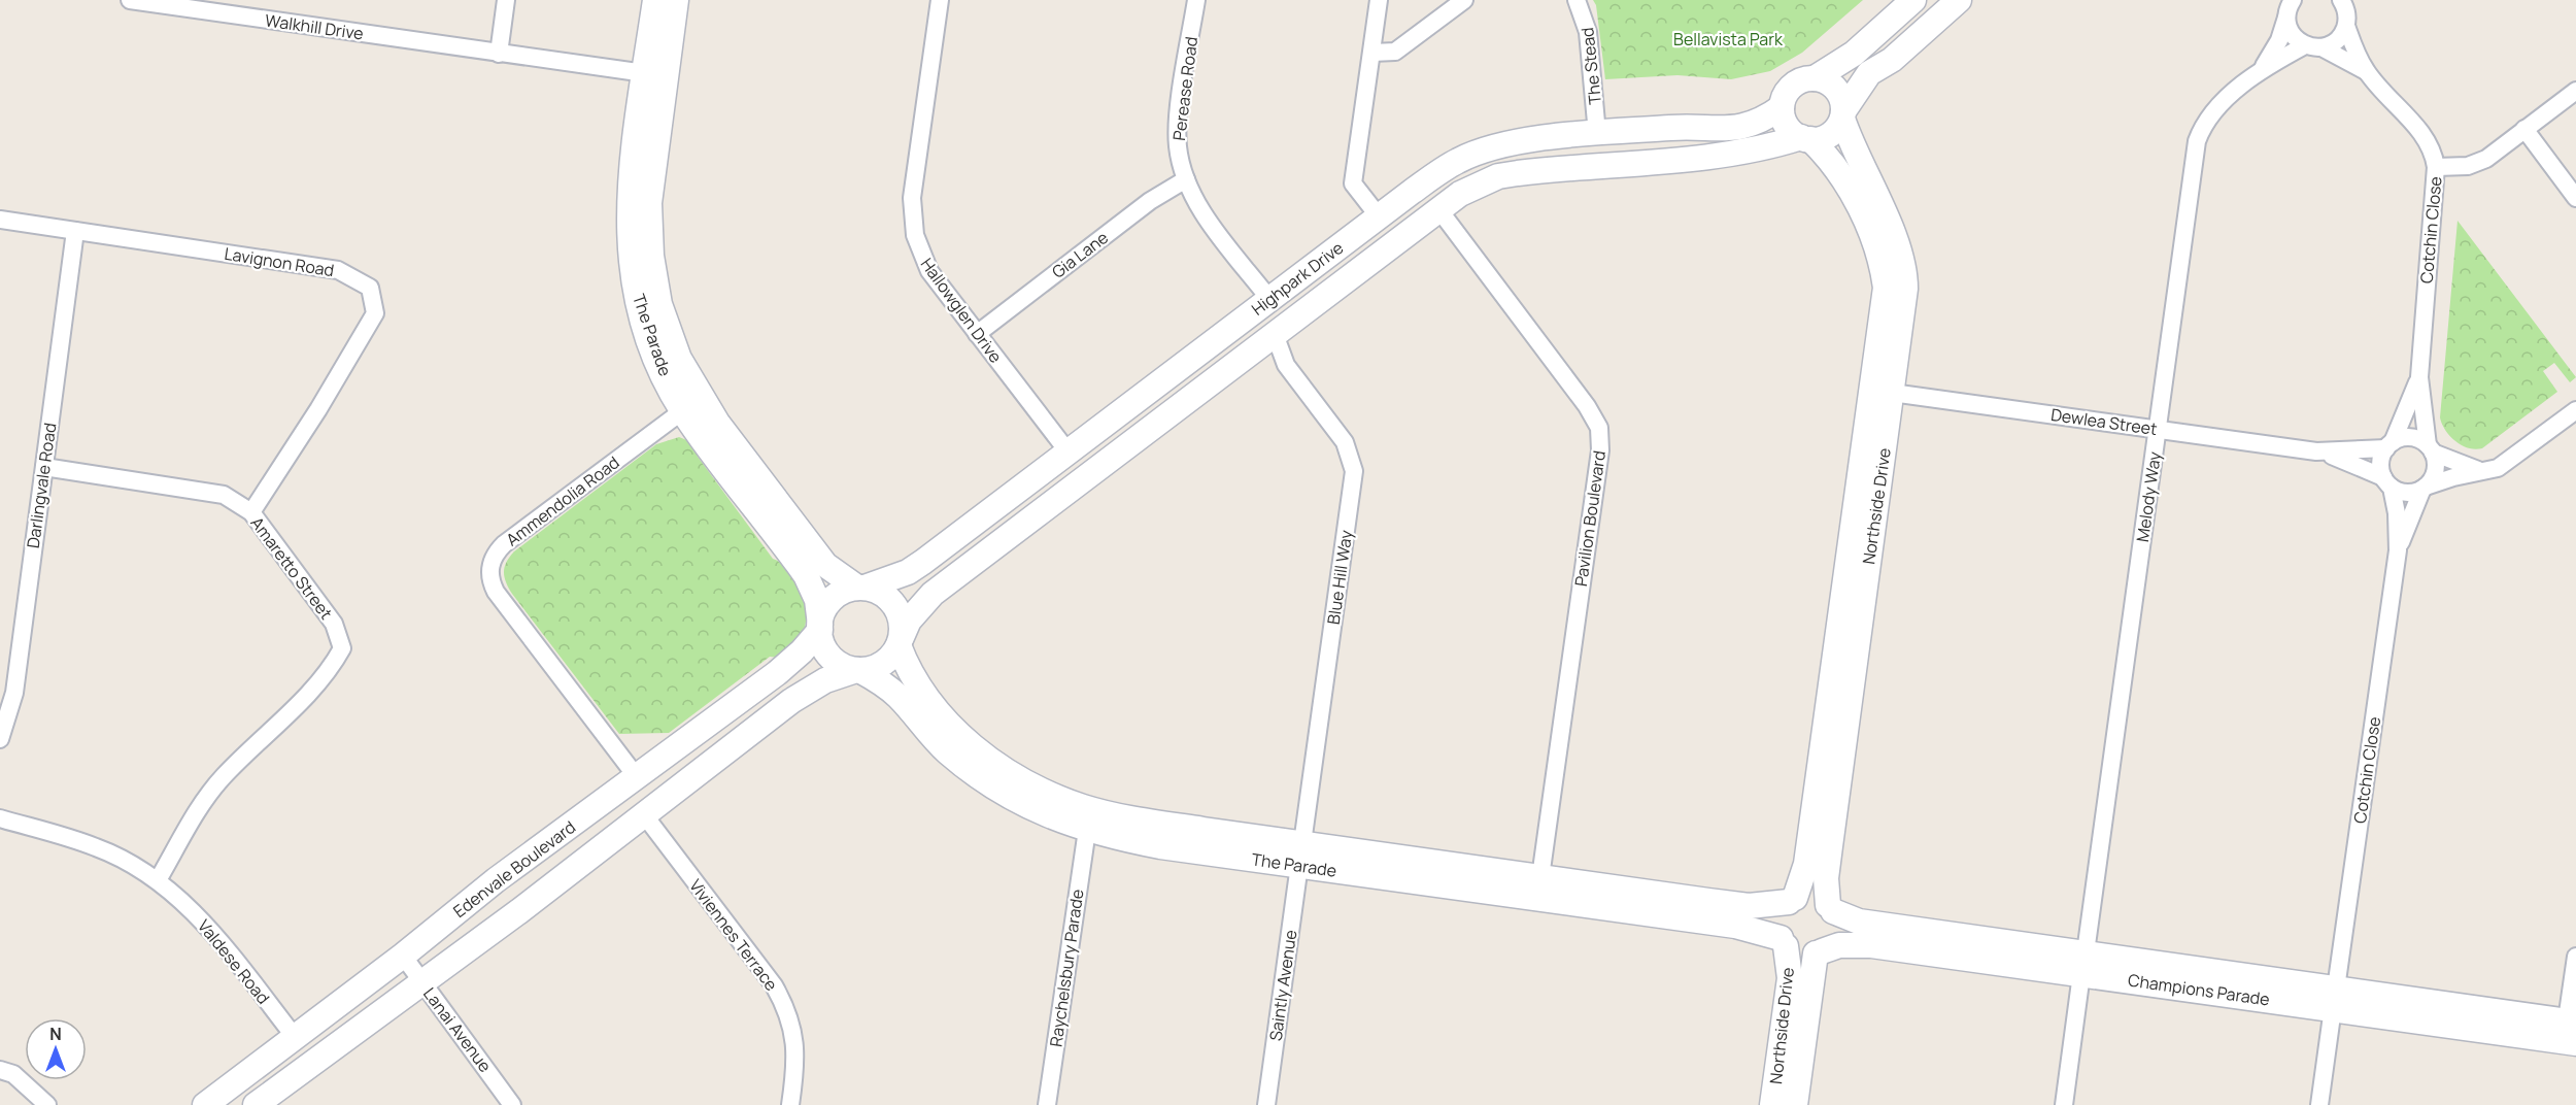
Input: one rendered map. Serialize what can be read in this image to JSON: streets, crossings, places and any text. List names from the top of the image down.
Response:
{
  "streets": {
    "street": [
      "Walkhill Drive",
      "The Stead",
      "Perease Road",
      "Cotchin Close",
      "Gia Lane",
      "Lavignon Road",
      "Highpark Drive",
      "Hallowglen Drive",
      "The Parade",
      "Dewlea Street",
      "Darlingvale Road",
      "Melody Way",
      "Ammendolia Road",
      "Northside Drive",
      "Pavilion Boulevard",
      "Amaretto Street",
      "Blue Hill Way",
      "Edenvale Boulevard",
      "Viviennes Terrace",
      "Valdese Road",
      "Raychelsbury Parade",
      "Saintly Avenue",
      "Champions Parade",
      "Lanai Avenue"
    ]
  },
  "crossings": [
    ["Walkhill Drive", "The Parade"],
    ["The Stead", "Highpark Drive"],
    ["Perease Road", "Gia Lane"],
    ["Perease Road", "Highpark Drive"],
    ["Cotchin Close", "Dewlea Street"],
    ["Cotchin Close", "Melody Way"],
    ["Cotchin Close", "Champions Parade"],
    ["Gia Lane", "Hallowglen Drive"],
    ["Lavignon Road", "Darlingvale Road"],
    ["Lavignon Road", "Amaretto Street"],
    ["Highpark Drive", "Hallowglen Drive"],
    ["Highpark Drive", "The Parade"],
    ["Highpark Drive", "Northside Drive"],
    ["Highpark Drive", "Pavilion Boulevard"],
    ["Highpark Drive", "Blue Hill Way"],
    ["Highpark Drive", "Edenvale Boulevard"],
    ["The Parade", "Ammendolia Road"],
    ["The Parade", "Northside Drive"],
    ["The Parade", "Pavilion Boulevard"],
    ["The Parade", "Blue Hill Way"],
    ["The Parade", "Edenvale Boulevard"],
    ["The Parade", "Raychelsbury Parade"],
    ["The Parade", "Saintly Avenue"],
    ["The Parade", "Champions Parade"],
    ["Dewlea Street", "Melody Way"],
    ["Dewlea Street", "Northside Drive"],
    ["Darlingvale Road", "Amaretto Street"],
    ["Melody Way", "Champions Parade"],
    ["Ammendolia Road", "Edenvale Boulevard"],
    ["Northside Drive", "Champions Parade"],
    ["Amaretto Street", "Valdese Road"],
    ["Blue Hill Way", "Saintly Avenue"],
    ["Edenvale Boulevard", "Viviennes Terrace"],
    ["Edenvale Boulevard", "Valdese Road"],
    ["Edenvale Boulevard", "Lanai Avenue"]
  ],
  "parks": ["Bellavista Park"],
  "north": "top"
}
